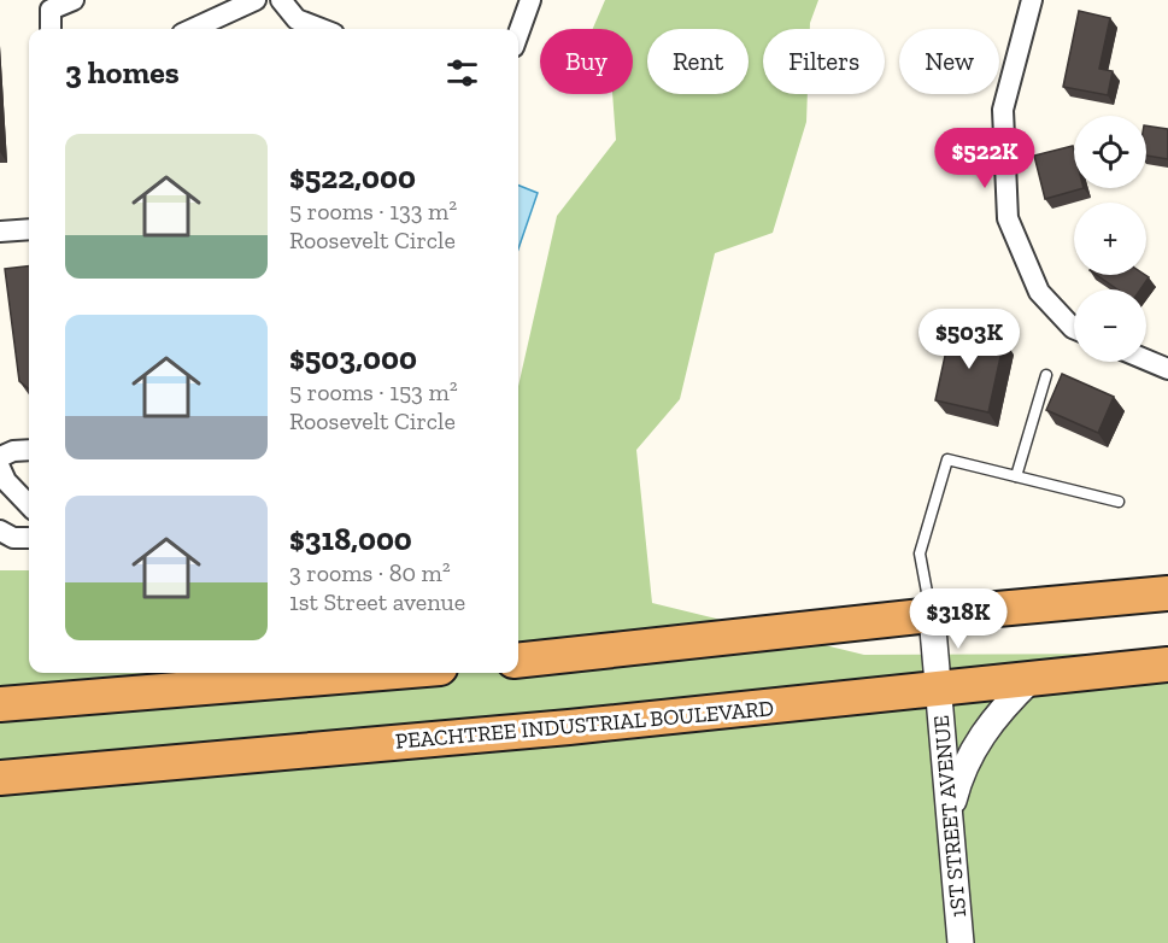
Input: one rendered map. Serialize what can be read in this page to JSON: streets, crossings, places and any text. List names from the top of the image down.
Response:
{
  "streets": {
    "highway": ["PEACHTREE INDUSTRIAL BOULEVARD"],
    "street": ["1ST STREET AVENUE"]
  },
  "crossings": [
    ["PEACHTREE INDUSTRIAL BOULEVARD", "1ST STREET AVENUE"]
  ],
  "page": {
    "chip": [
      "Buy",
      "Rent",
      "Filters",
      "New"
    ],
    "heading": "3 homes",
    "map_buttons": ["+", "−"],
    "list": [
      {
        "name": "$522,000",
        "note": "5 rooms · 133 m² · Roosevelt Circle"
      },
      {
        "name": "$503,000",
        "note": "5 rooms · 153 m² · Roosevelt Circle"
      },
      {
        "name": "$318,000",
        "note": "3 rooms · 80 m² · 1st Street avenue"
      }
    ],
    "price": ["$522K", "$503K", "$318K"]
  }
}
